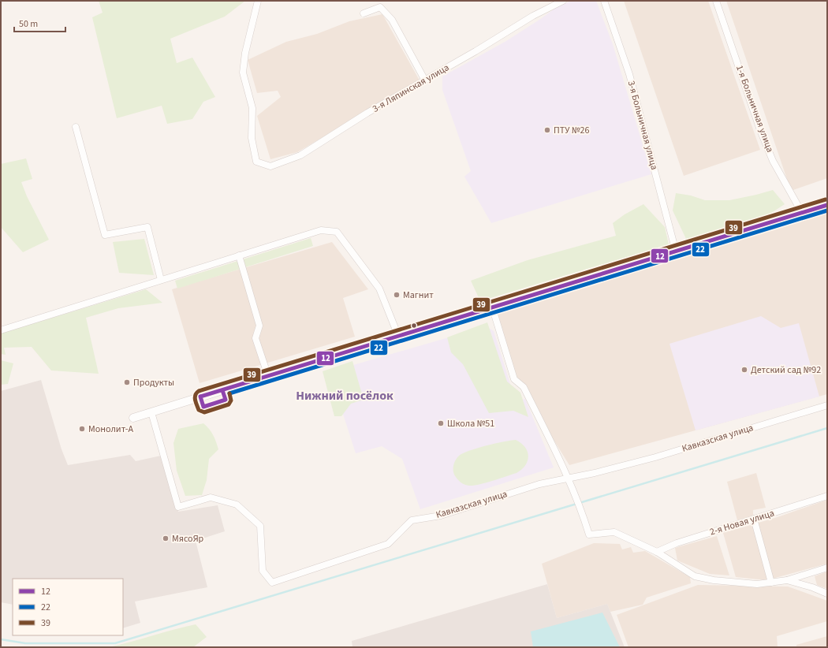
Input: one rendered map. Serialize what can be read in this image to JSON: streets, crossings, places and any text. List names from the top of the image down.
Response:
{
  "streets": {
    "street": [
      "3-я Ляпинская улица",
      "1-я Больничная улица",
      "3-я Больничная улица",
      "Кавказская улица",
      "2-я Новая улица"
    ]
  },
  "districts": ["Нижний посёлок"],
  "places": [
    "ПТУ №26",
    "Магнит",
    "Детский сад №92",
    "Продукты",
    "Школа №51",
    "Монолит-А",
    "МясоЯр"
  ],
  "lines": ["transit line 39", "transit line 12", "transit line 22"],
  "legend": ["12", "22", "39"],
  "scale_bar": "50 m"
}
